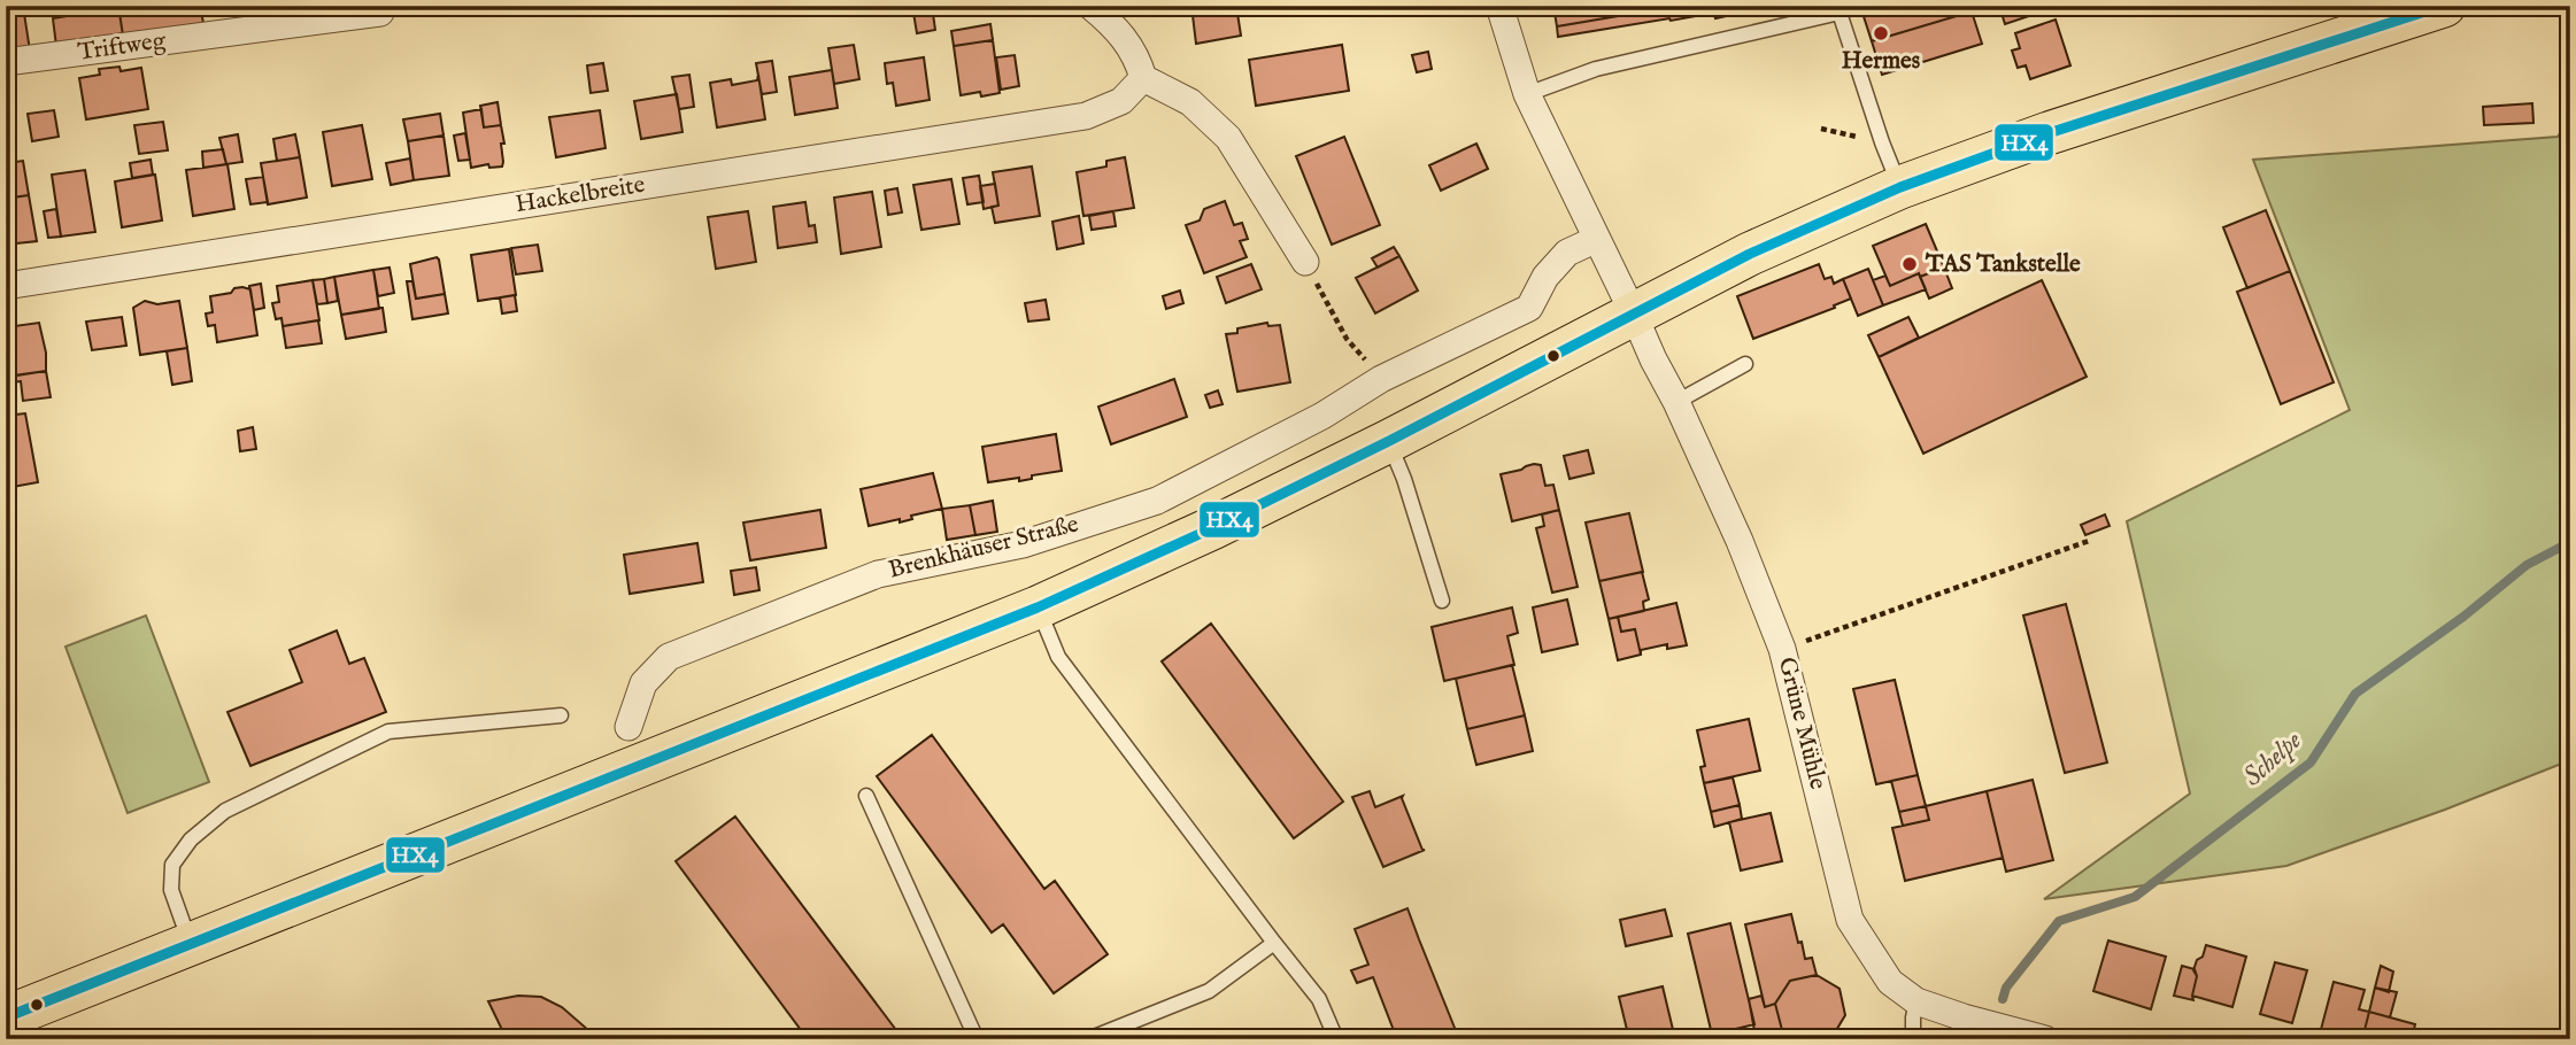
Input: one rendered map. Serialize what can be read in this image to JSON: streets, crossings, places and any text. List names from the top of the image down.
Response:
{
  "streets": {
    "street": [
      "Triftweg",
      "Hackelbreite",
      "Brenkhäuser Straße",
      "Grüne Mühle"
    ]
  },
  "crossings": [
    ["Brenkhäuser Straße", "Grüne Mühle"]
  ],
  "water": ["Schelpe"],
  "places": ["Hermes", "TAS Tankstelle"],
  "lines": ["transit line HX4"]
}
